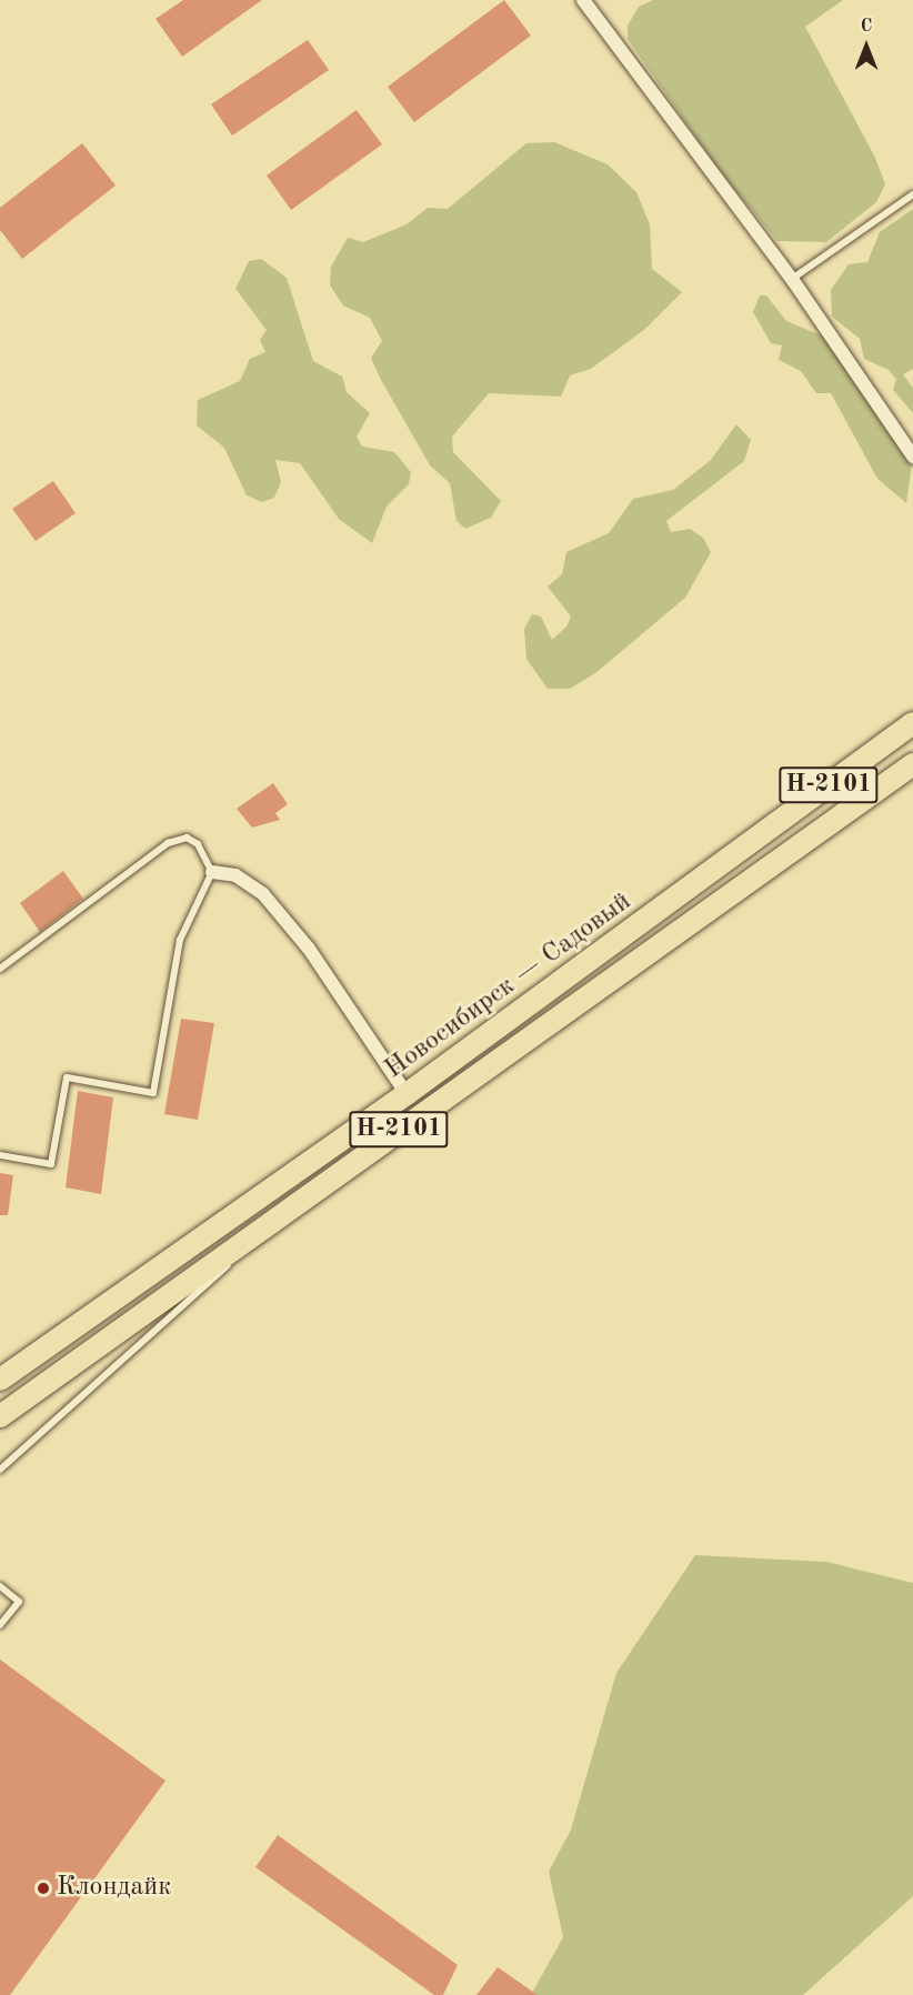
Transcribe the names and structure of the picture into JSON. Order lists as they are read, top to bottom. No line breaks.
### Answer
{"streets":{"main road":["Н-2101","Новосибирск — Садовый"]},"places":["Клондайк"],"north":"top"}
